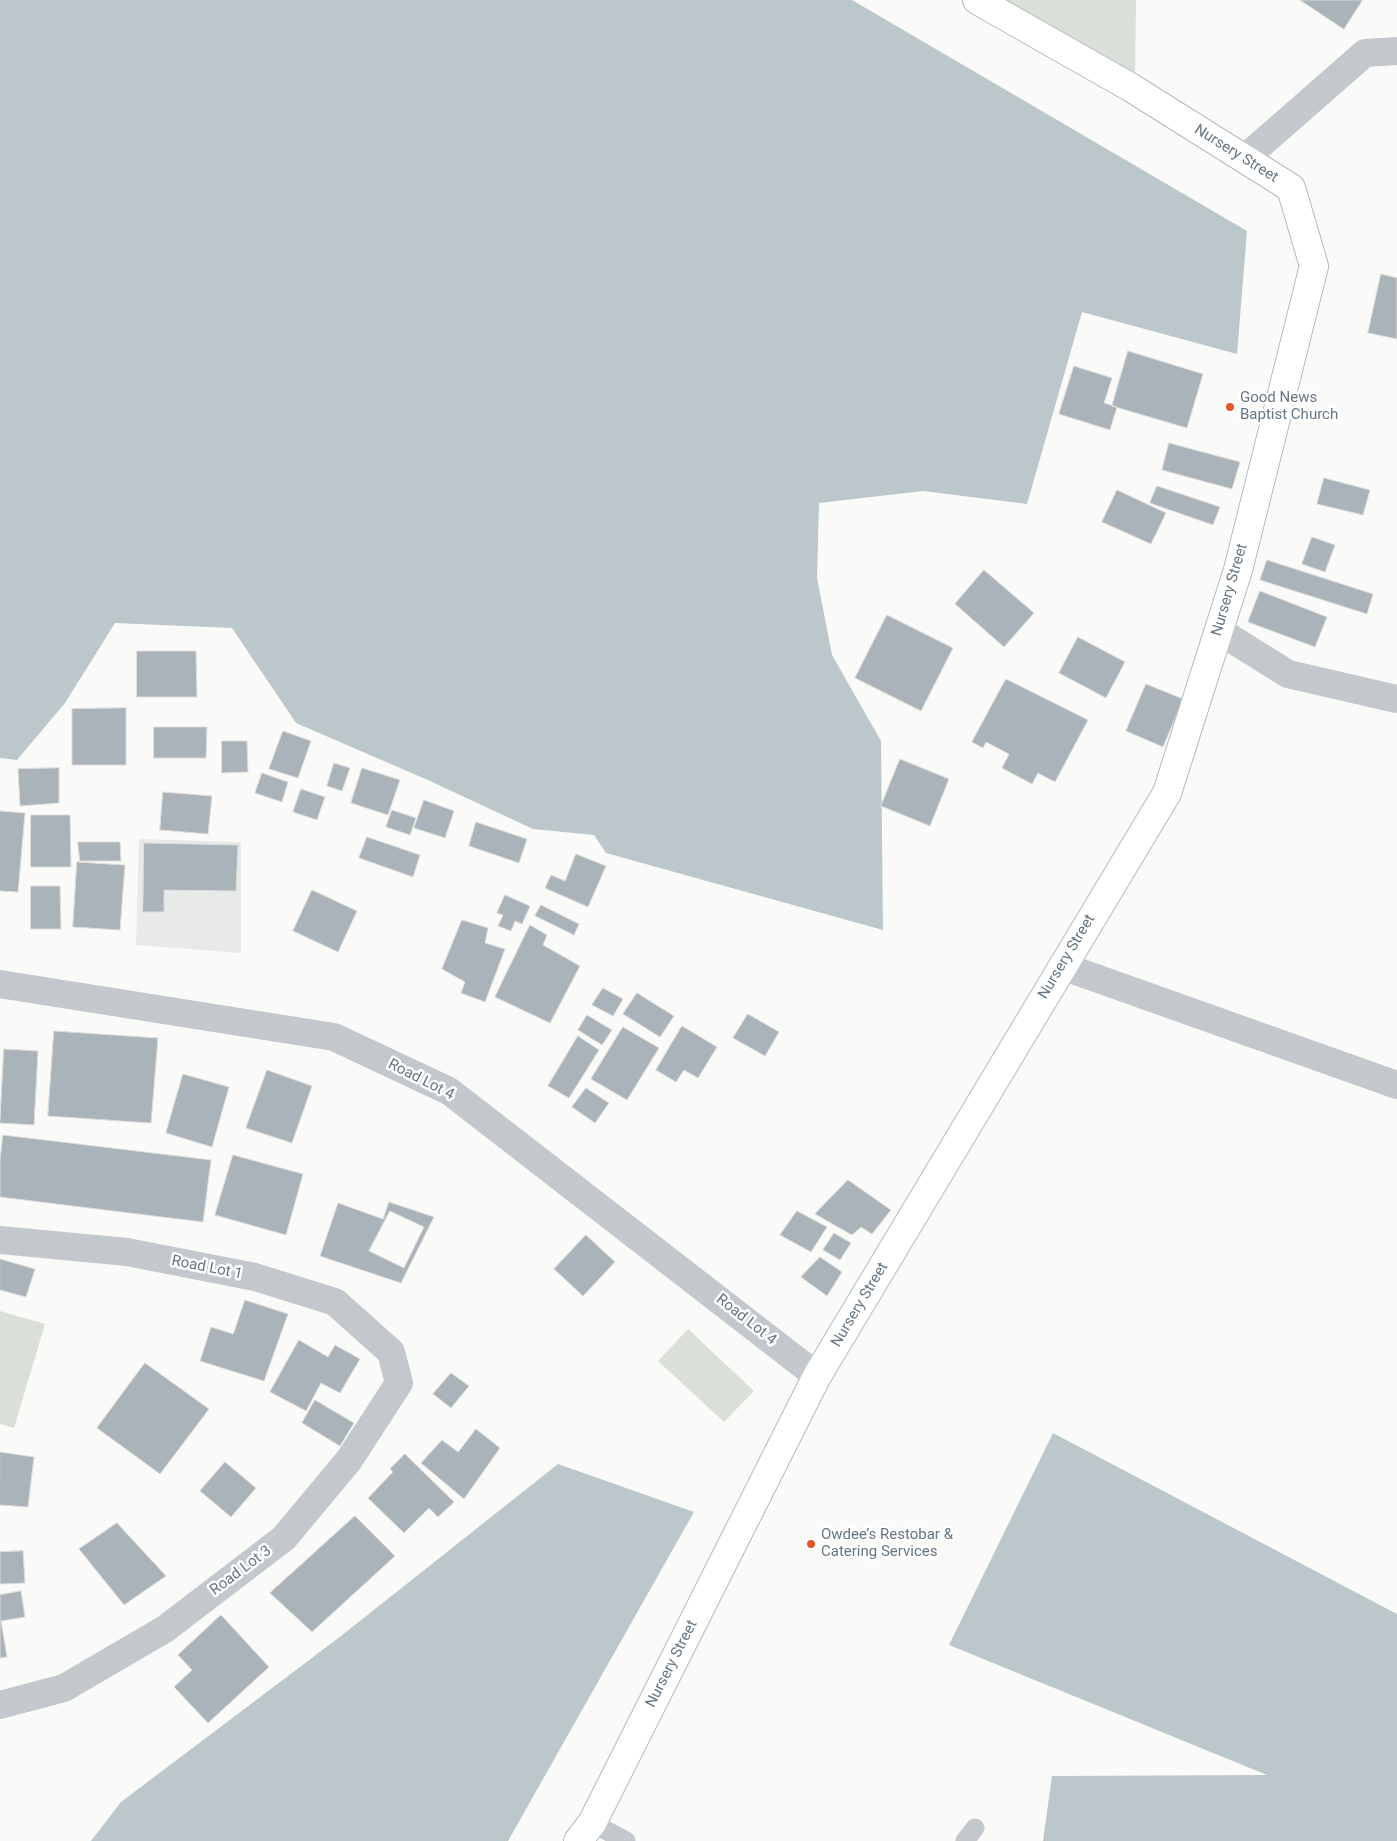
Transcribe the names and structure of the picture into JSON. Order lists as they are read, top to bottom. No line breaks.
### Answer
{"streets":{"main road":["Nursery Street"],"street":["Road Lot 4","Road Lot 1","Road Lot 3"]},"crossings":[["Nursery Street","Road Lot 4"],["Road Lot 1","Road Lot 3"]],"places":["Good News Baptist Church","Owdee’s Restobar & Catering Services"]}
